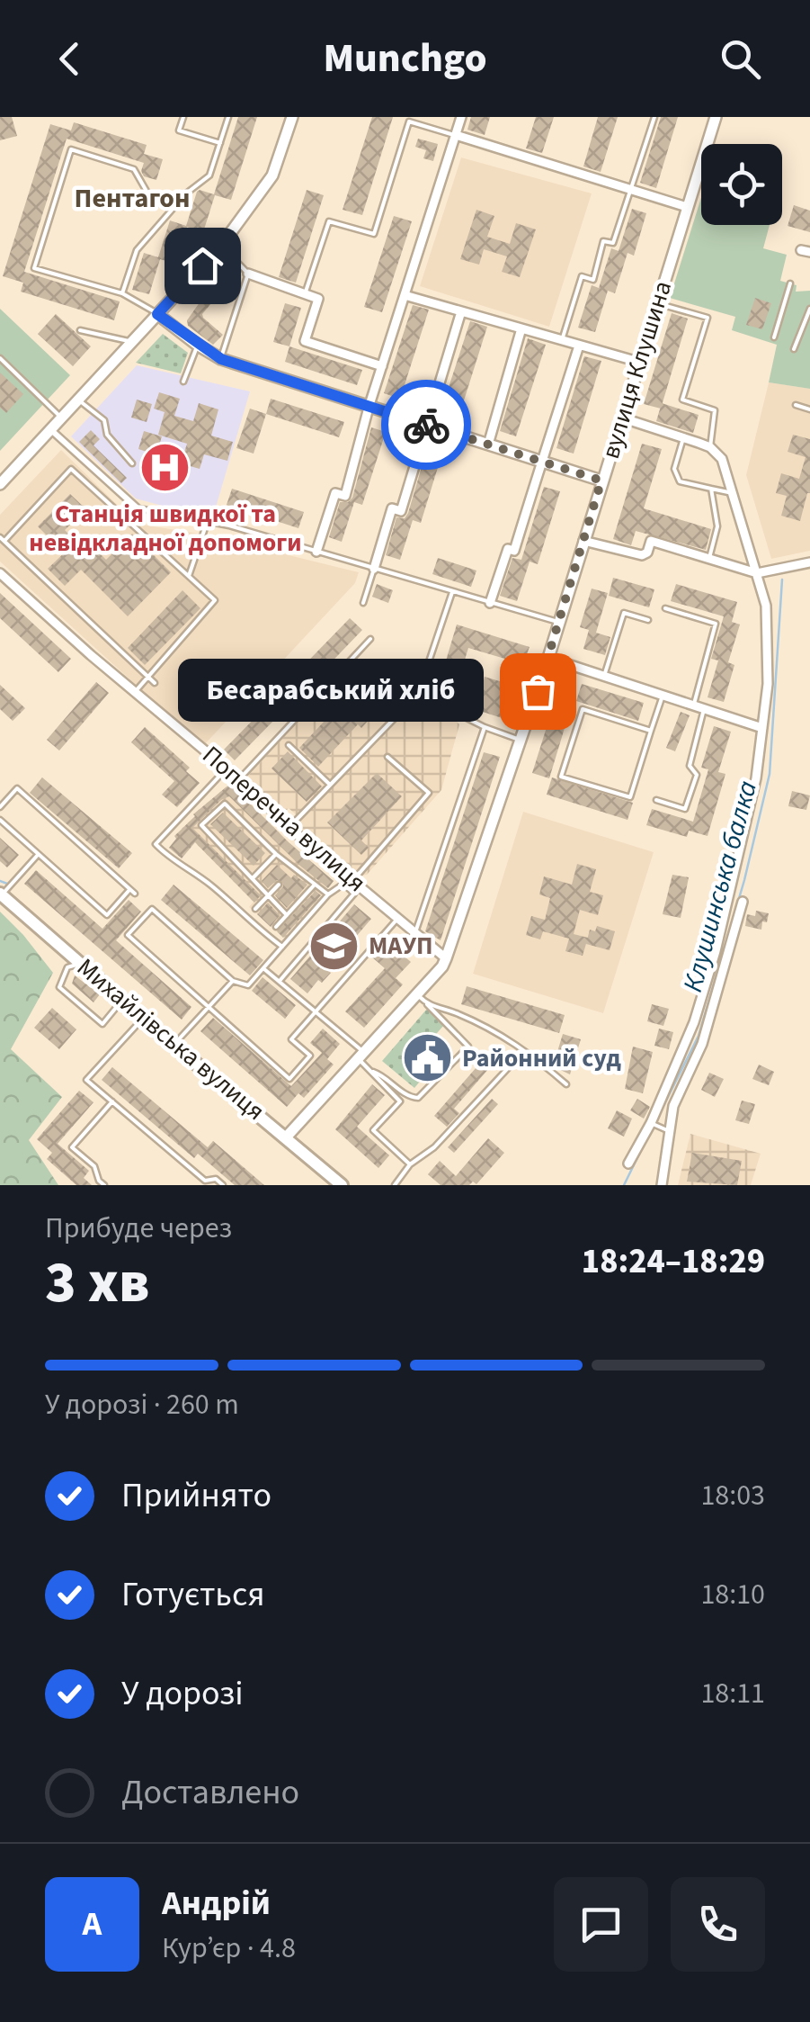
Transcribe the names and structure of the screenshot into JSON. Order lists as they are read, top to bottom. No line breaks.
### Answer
{"streets":{"main road":["Михайлівська вулиця"],"street":["вулиця Клушина","Поперечна вулиця"]},"crossings":[["вулиця Клушина","Поперечна вулиця"],["вулиця Клушина","Михайлівська вулиця"]],"districts":["Пентагон"],"water":["Клушинська балка"],"places":{"hospital":["Станція швидкої та невідкладної допомоги"],"other":["Бесарабський хліб"],"school or university":["МАУП"],"public building":["Районний суд"]},"page":{"header":"Munchgo","bubble":"Бесарабський хліб","heading":["3 хв","Прибуде через","18:24–18:29"],"panel":["Андрій","Кур’єр · 4.8"],"bar":"У дорозі · 260 m","list":[["Прийнято","18:03"],["Готується","18:10"],["У дорозі","18:11"],"Доставлено"],"round":"А"}}
